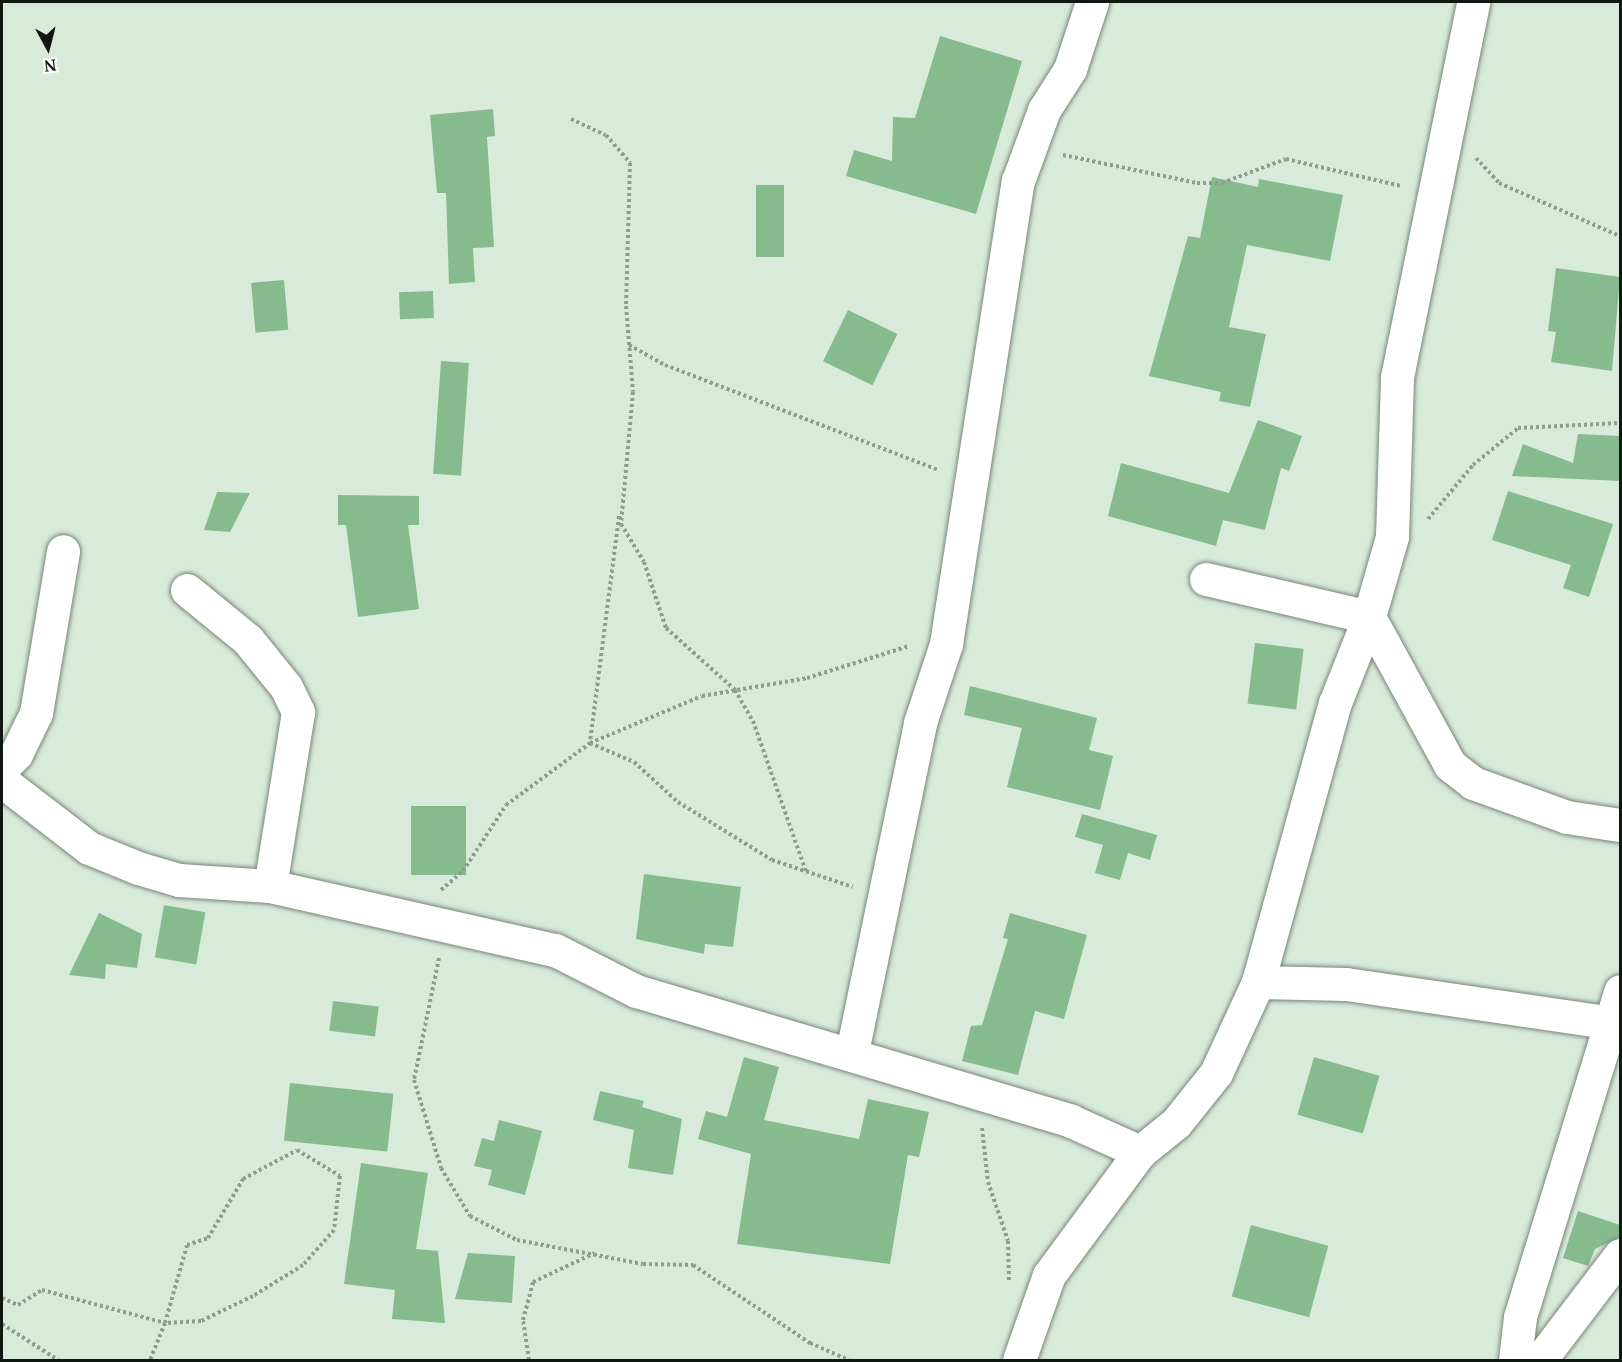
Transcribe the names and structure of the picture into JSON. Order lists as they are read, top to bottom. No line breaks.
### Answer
{"north":"bottom"}
